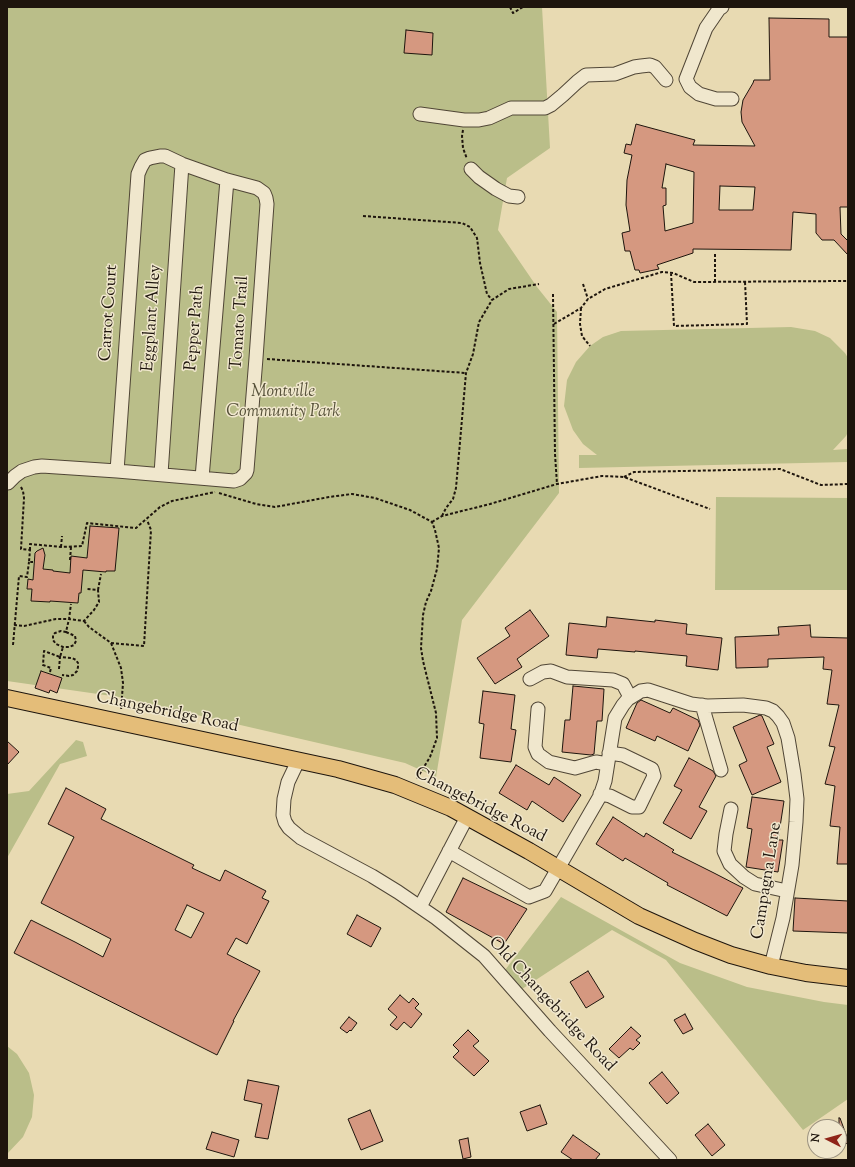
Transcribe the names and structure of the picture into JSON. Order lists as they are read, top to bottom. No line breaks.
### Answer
{"streets":{"main road":["Changebridge Road"],"street":["Carrot Court","Eggplant Alley","Tomato Trail","Pepper Path","Campagna Lane","Old Changebridge Road"]},"crossings":[["Carrot Court","Eggplant Alley"],["Tomato Trail","Pepper Path"],["Changebridge Road","Campagna Lane"],["Changebridge Road","Old Changebridge Road"]],"parks":["Montville Community Park"],"north":"left"}
